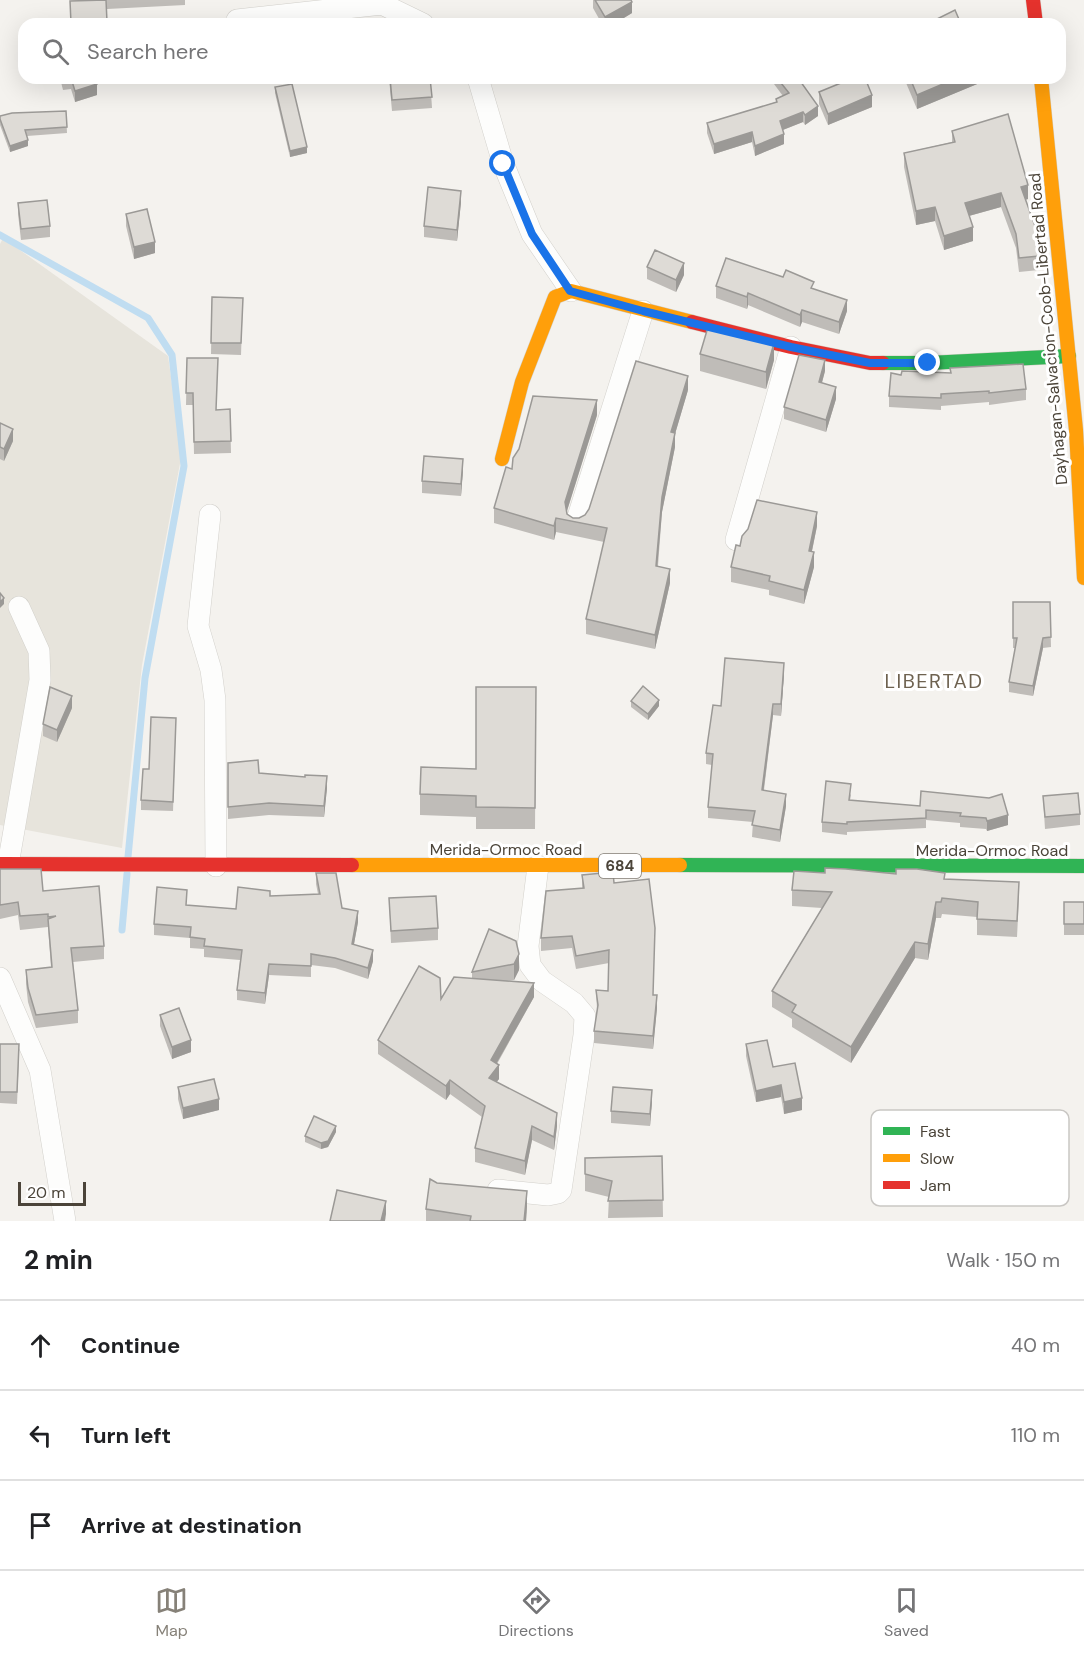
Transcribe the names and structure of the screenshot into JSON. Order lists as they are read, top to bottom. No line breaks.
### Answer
{"streets":{"main road":["Dayhagan-Salvacion-Coob-Libertad Road","Merida-Ormoc Road","684"]},"districts":["LIBERTAD"],"legend":["Fast","Slow","Jam"],"scale_bar":"20 m","page":{"search":"Search here","scale":"20 m","heading":["2 min","Walk · 150 m"],"list":[["Continue","40 m"],["Turn left","110 m"],"Arrive at destination"],"nav":["Map","Directions","Saved"]}}
